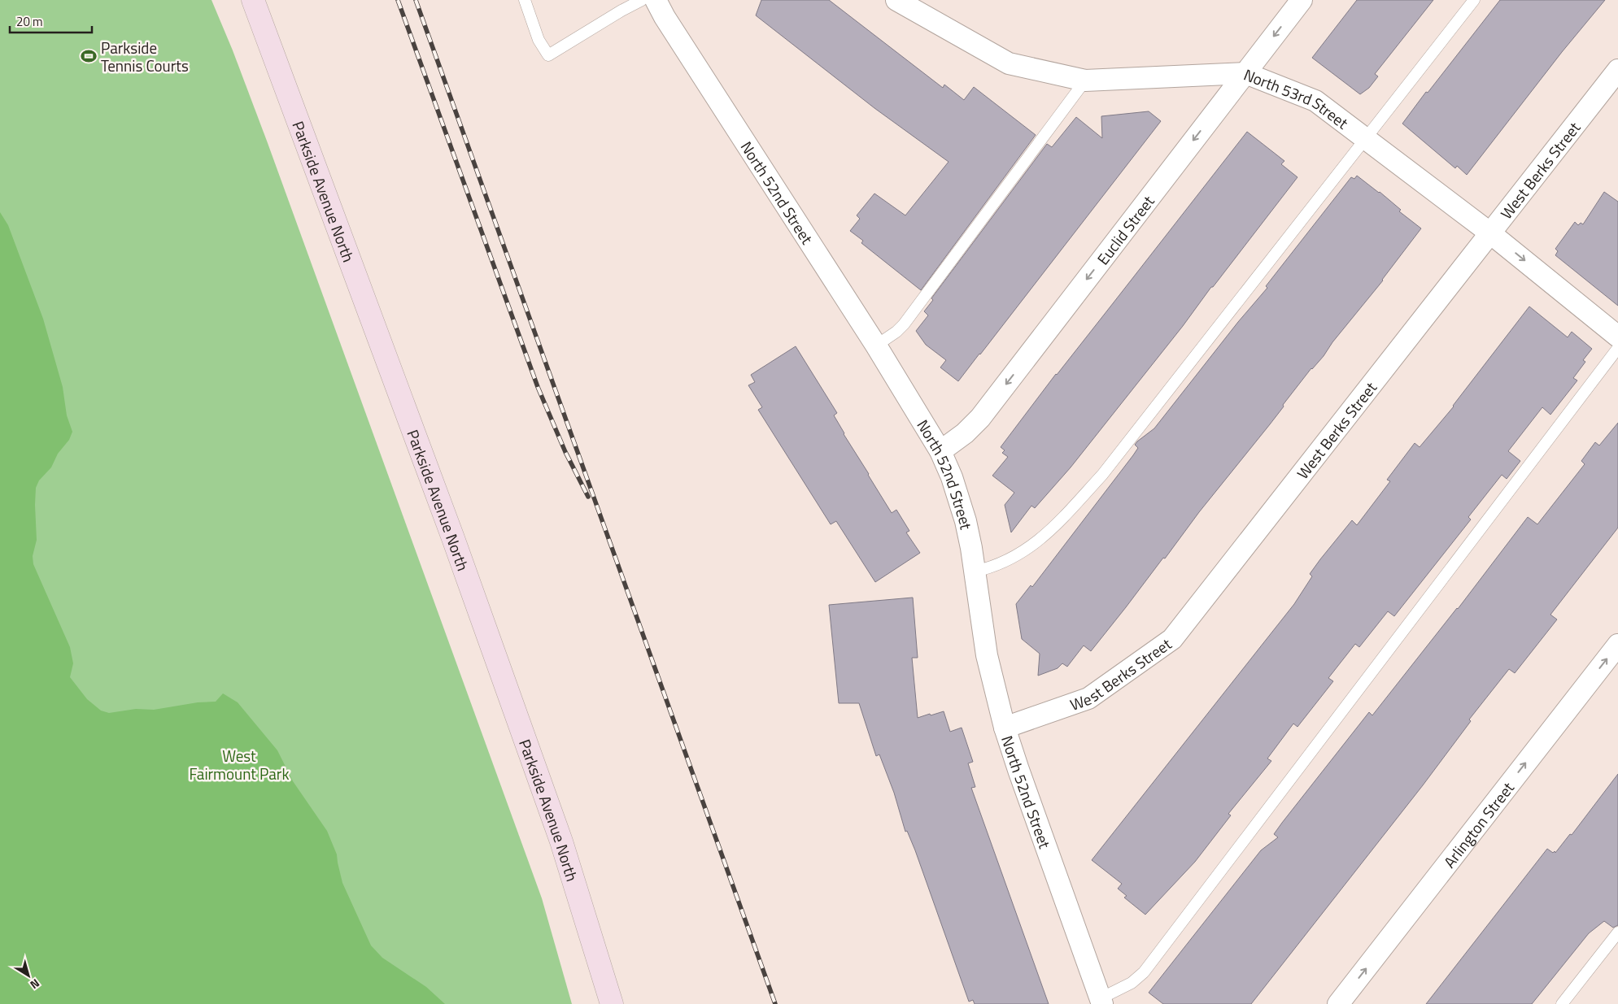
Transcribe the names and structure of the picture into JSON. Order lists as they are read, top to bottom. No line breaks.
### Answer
{"streets":{"main road":["Parkside Avenue North"],"street":["North 53rd Street","West Berks Street","North 52nd Street","Euclid Street","Arlington Street"]},"crossings":[["North 53rd Street","West Berks Street"],["North 53rd Street","Euclid Street"],["West Berks Street","North 52nd Street"],["North 52nd Street","Euclid Street"]],"one_way":["Euclid Street","Arlington Street"],"parks":["West Fairmount Park"],"places":{"sports":["Parkside Tennis Courts"]},"scale_bar":"20 m","north":"bottom right"}
